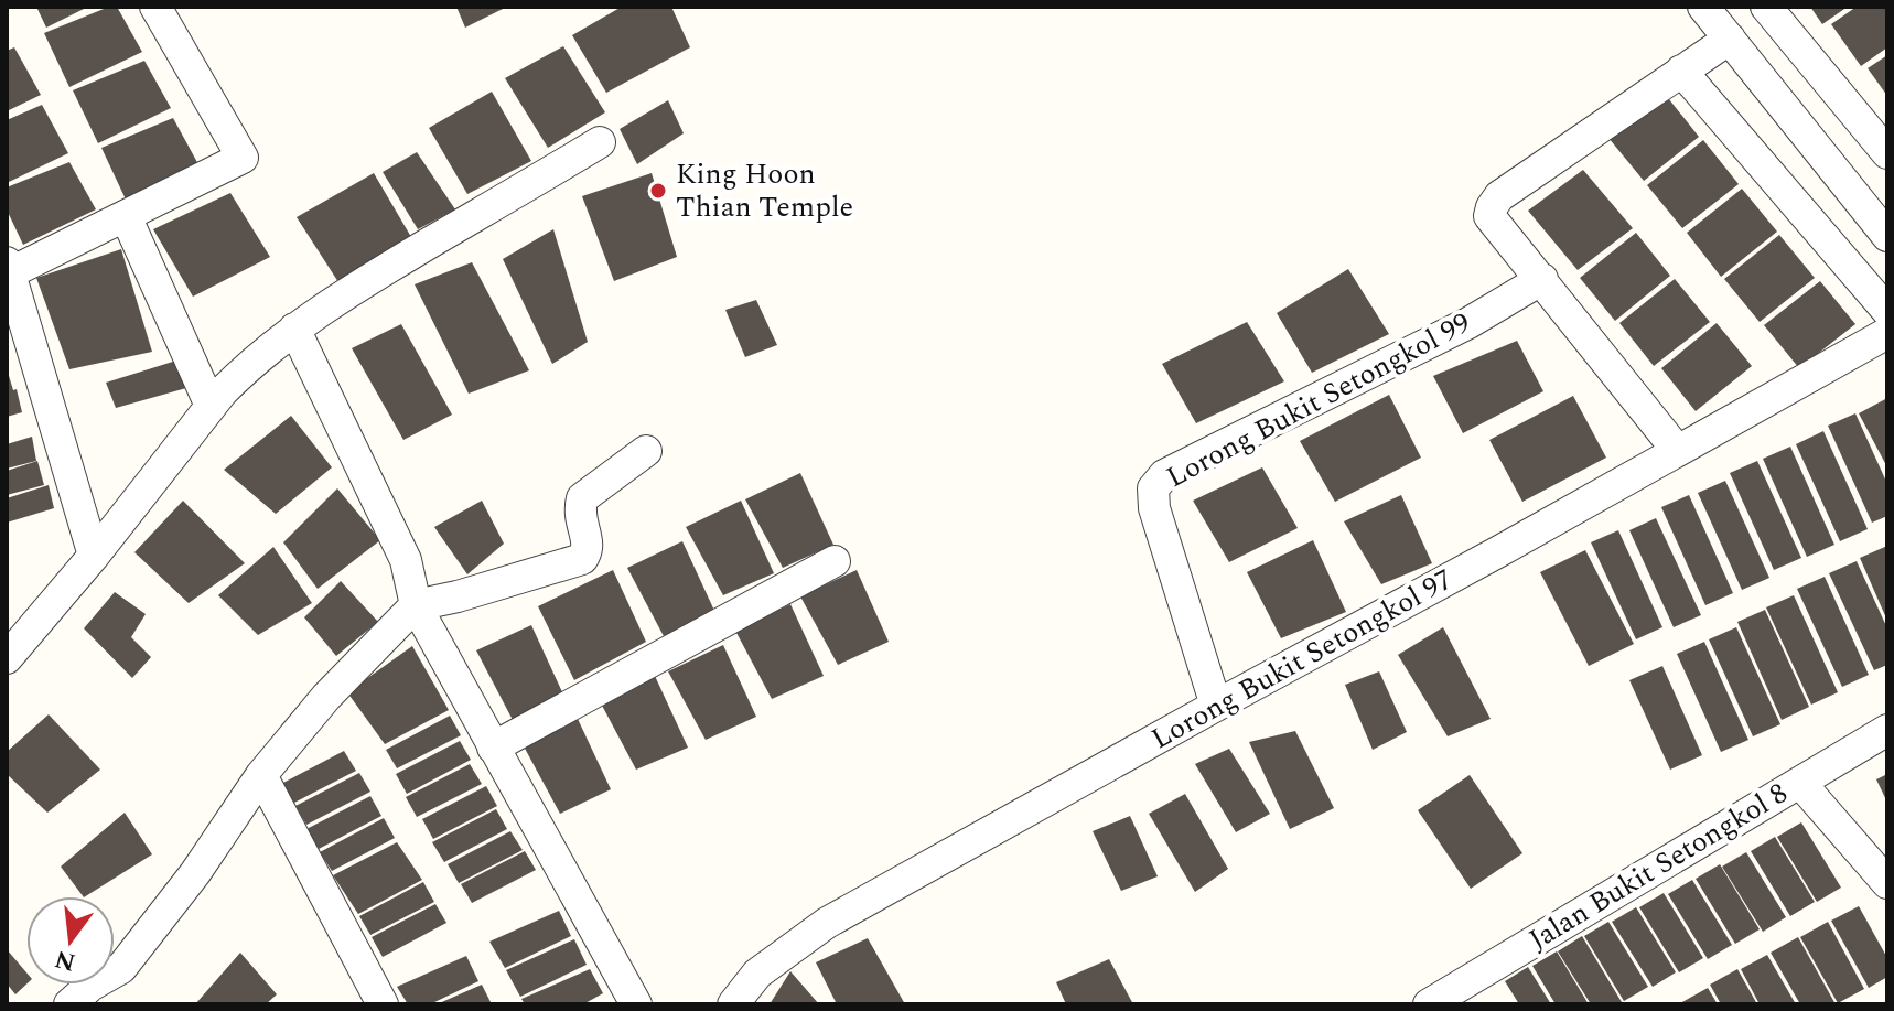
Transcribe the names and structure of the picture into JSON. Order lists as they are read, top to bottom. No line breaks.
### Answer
{"streets":{"street":["Lorong Bukit Setongkol 99","Lorong Bukit Setongkol 97","Jalan Bukit Setongkol 8"]},"crossings":[["Lorong Bukit Setongkol 99","Lorong Bukit Setongkol 97"]],"places":["King Hoon Thian Temple"],"north":"bottom"}
